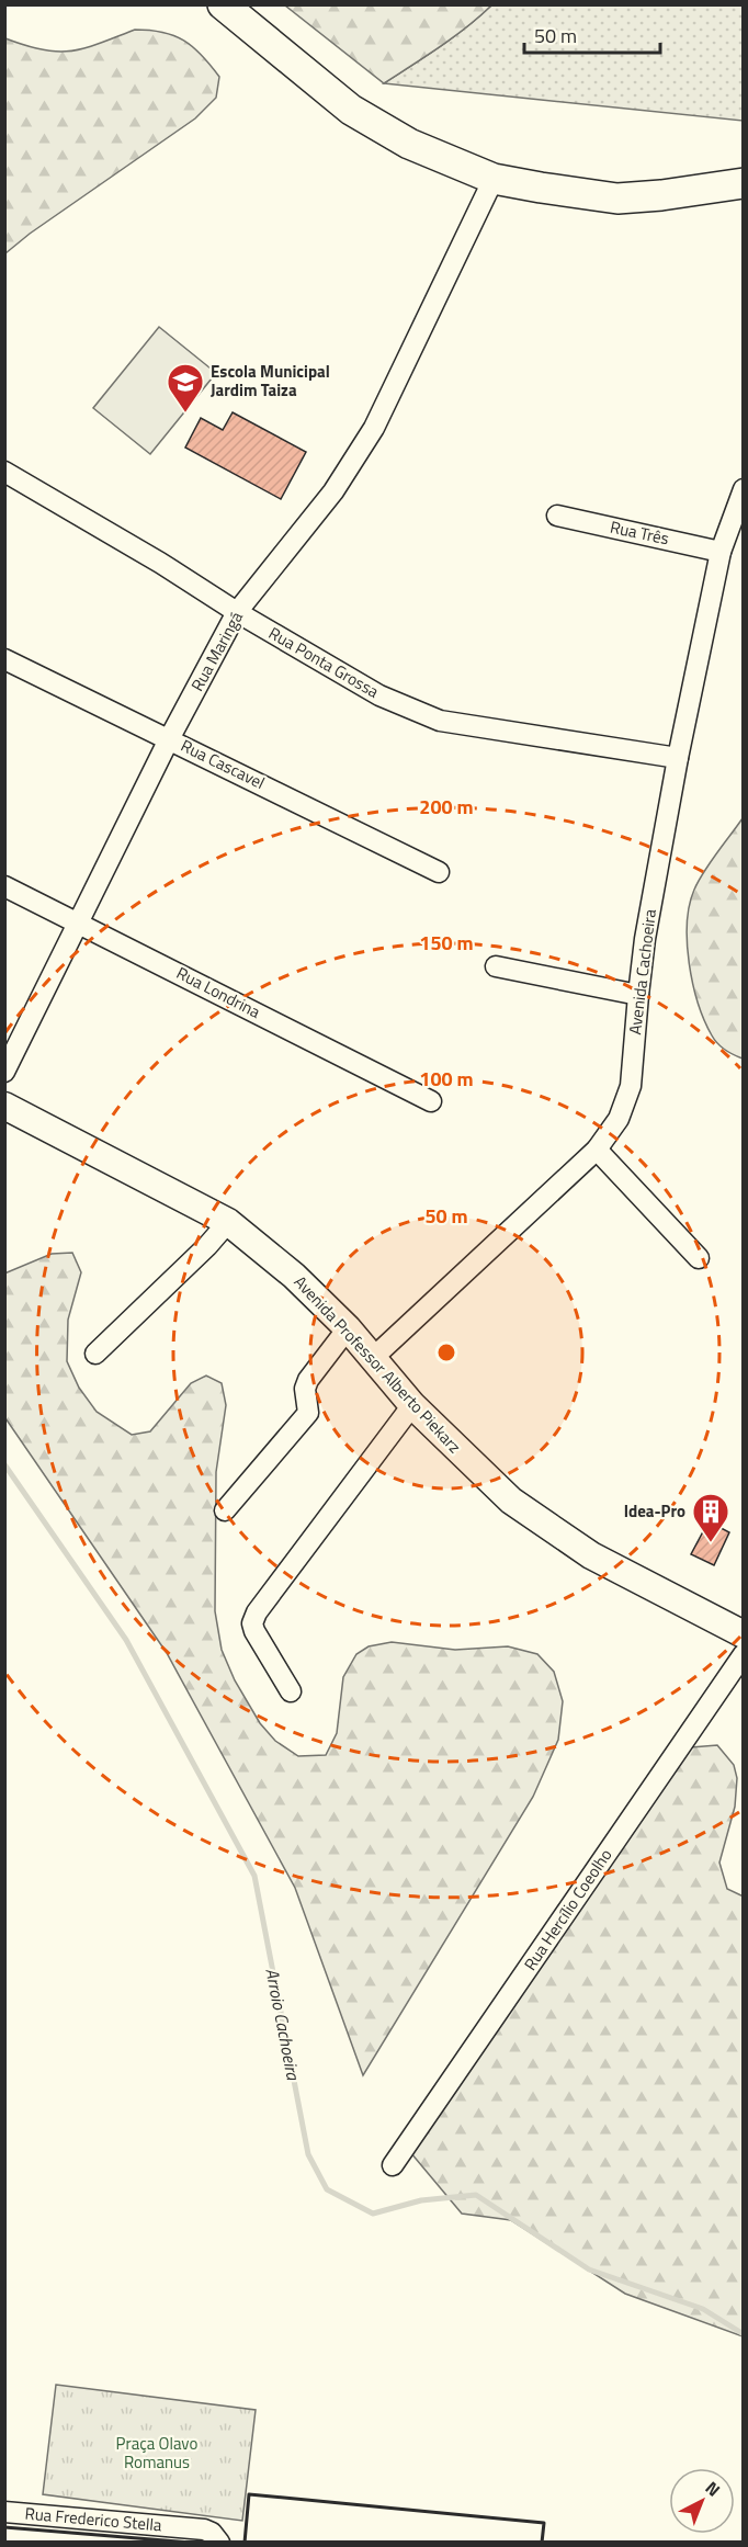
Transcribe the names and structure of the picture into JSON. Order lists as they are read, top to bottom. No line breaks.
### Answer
{"streets":{"main road":["Avenida Professor Alberto Piekarz"],"street":["Rua Três","Rua Maringá","Rua Ponta Grossa","Rua Cascavel","Avenida Cachoeira","Rua Londrina","Rua Hercílio Coeolho","Rua Frederico Stella"]},"crossings":[["Rua Três","Avenida Cachoeira"],["Rua Maringá","Rua Ponta Grossa"],["Rua Maringá","Rua Cascavel"],["Rua Maringá","Rua Londrina"],["Rua Ponta Grossa","Avenida Cachoeira"],["Avenida Cachoeira","Avenida Professor Alberto Piekarz"]],"water":["Arroio Cachoeira"],"parks":["Praça Olavo Romanus"],"places":{"school or university":["Escola Municipal Jardim Taiza"],"building":["Idea-Pro"]},"scale_bar":"50 m","north":"top right","rings":["200 m","150 m","100 m","50 m"]}
